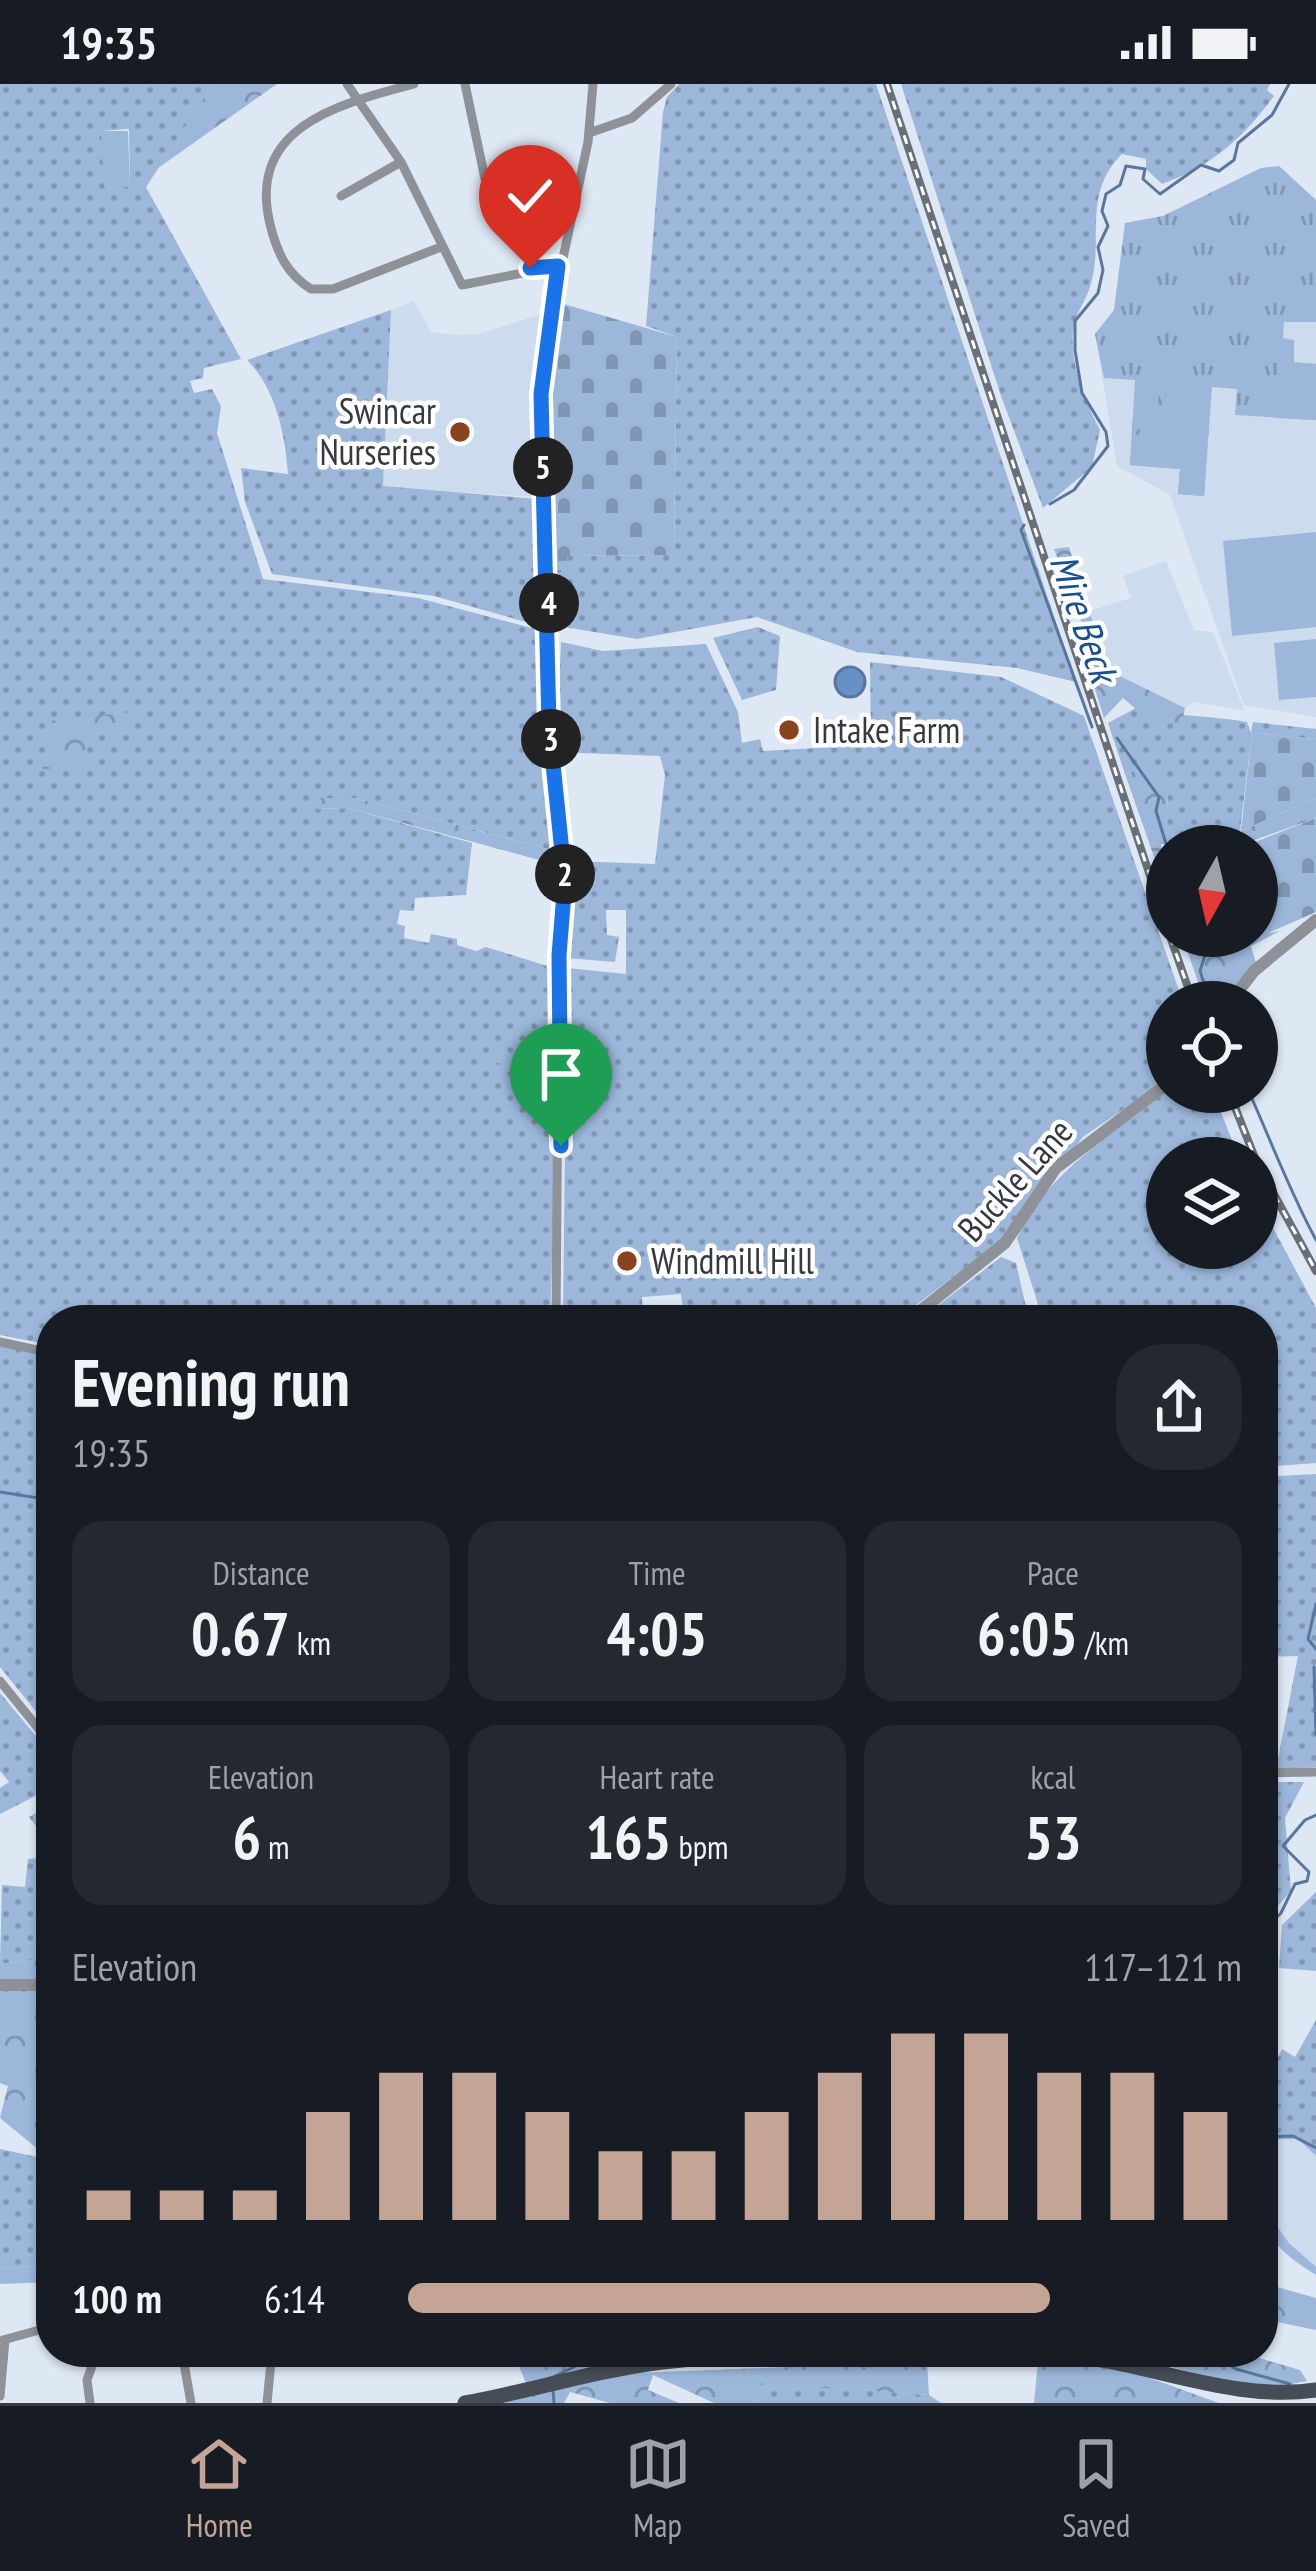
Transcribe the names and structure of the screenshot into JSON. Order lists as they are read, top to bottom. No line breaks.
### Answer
{"streets":{"street":["Buckle Lane"]},"water":["Mire Beck"],"places":["Swincar Nurseries","Intake Farm","Windmill Hill"],"north":"bottom","page":{"status":"19:35","pins":["5","4","3","2"],"heading":["Evening run","19:35"],"stats":[["Distance","0.67 km"],["Time","4:05"],["Pace","6:05 /km"],["Elevation","6 m"],["Heart rate","165 bpm"],["kcal","53"]],"chart":["Elevation","117–121 m"],"list":[{"name":"100 m","note":"6:14"}],"tabs":["Home","Map","Saved"]}}
